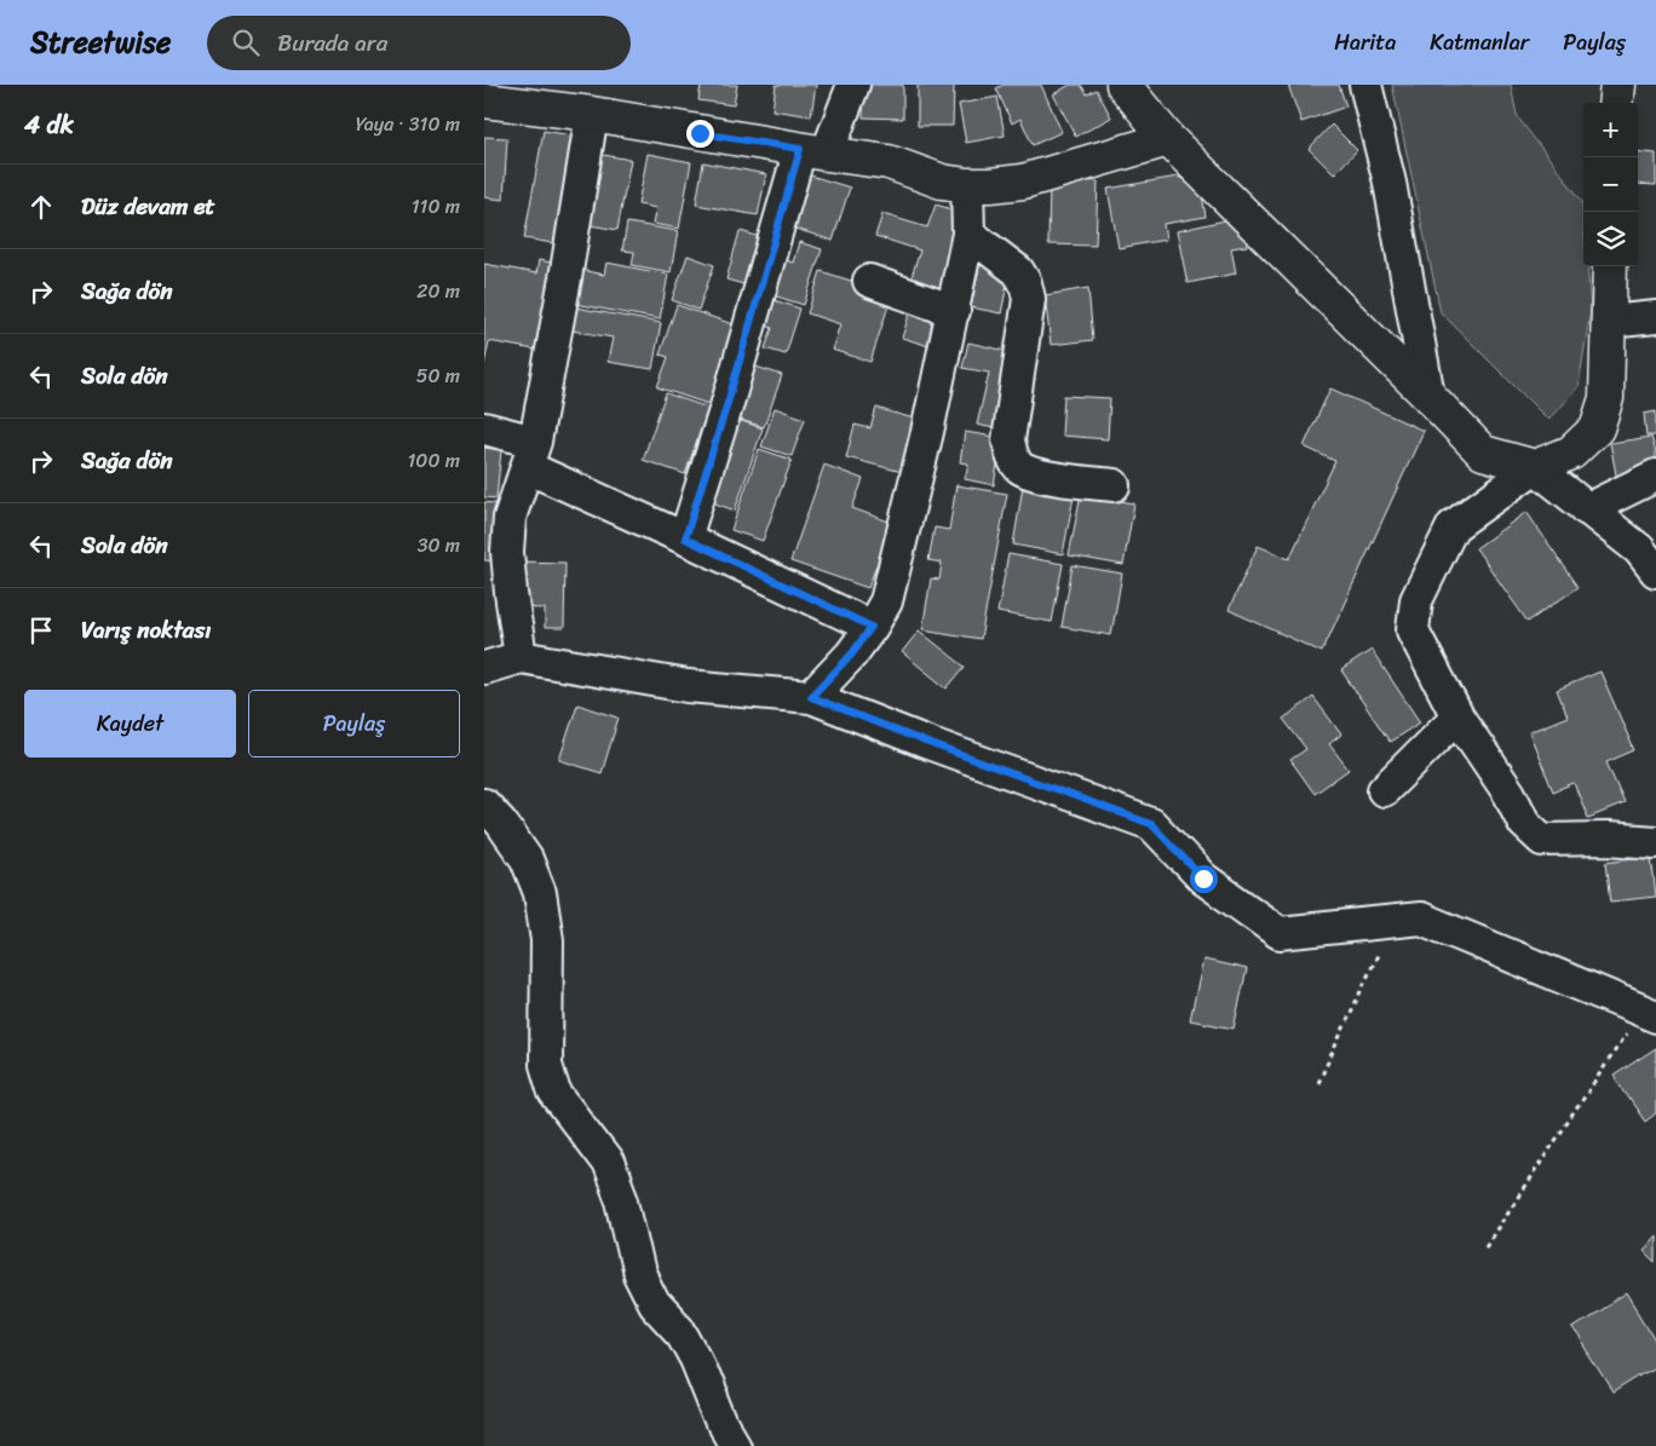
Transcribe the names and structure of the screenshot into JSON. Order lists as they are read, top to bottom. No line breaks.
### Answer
{"page":{"header":"Streetwise","search":"Burada ara","nav":["Harita","Katmanlar","Paylaş"],"heading":["4 dk","Yaya · 310 m"],"map_buttons":["+","−"],"list":[["Düz devam et","110 m"],["Sağa dön","20 m"],["Sola dön","50 m"],["Sağa dön","100 m"],["Sola dön","30 m"],"Varış noktası"],"buttons":["Kaydet","Paylaş"]}}
